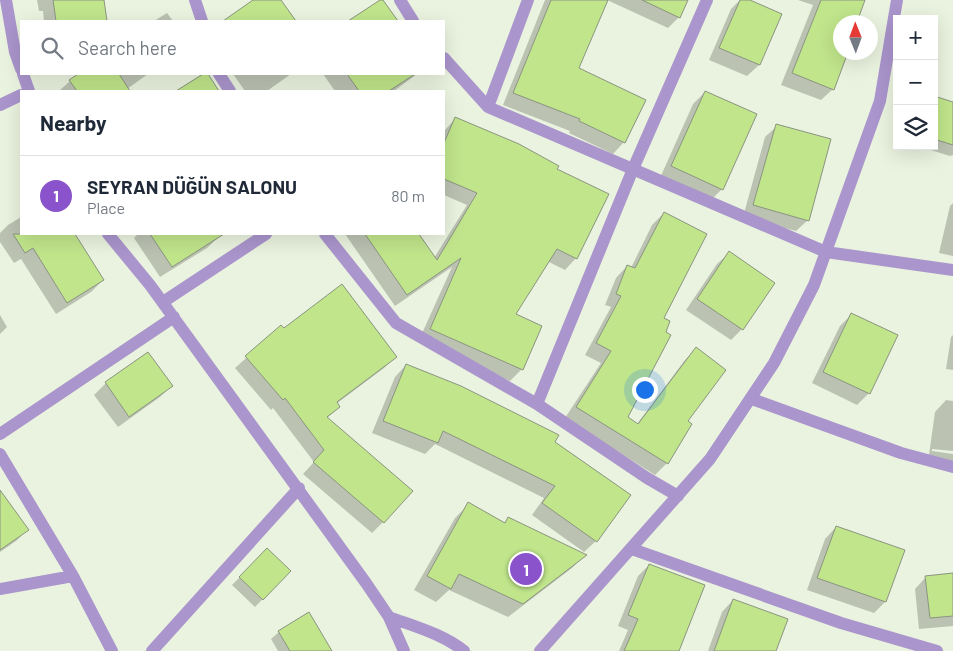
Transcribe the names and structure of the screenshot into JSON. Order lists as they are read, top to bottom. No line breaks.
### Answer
{"north":"top","page":{"map_buttons":["+","−"],"search":"Search here","heading":"Nearby","list":[{"mark":"1","name":"SEYRAN DÜĞÜN SALONU","note":"Place","value":"80 m"}],"pins":"1"}}
